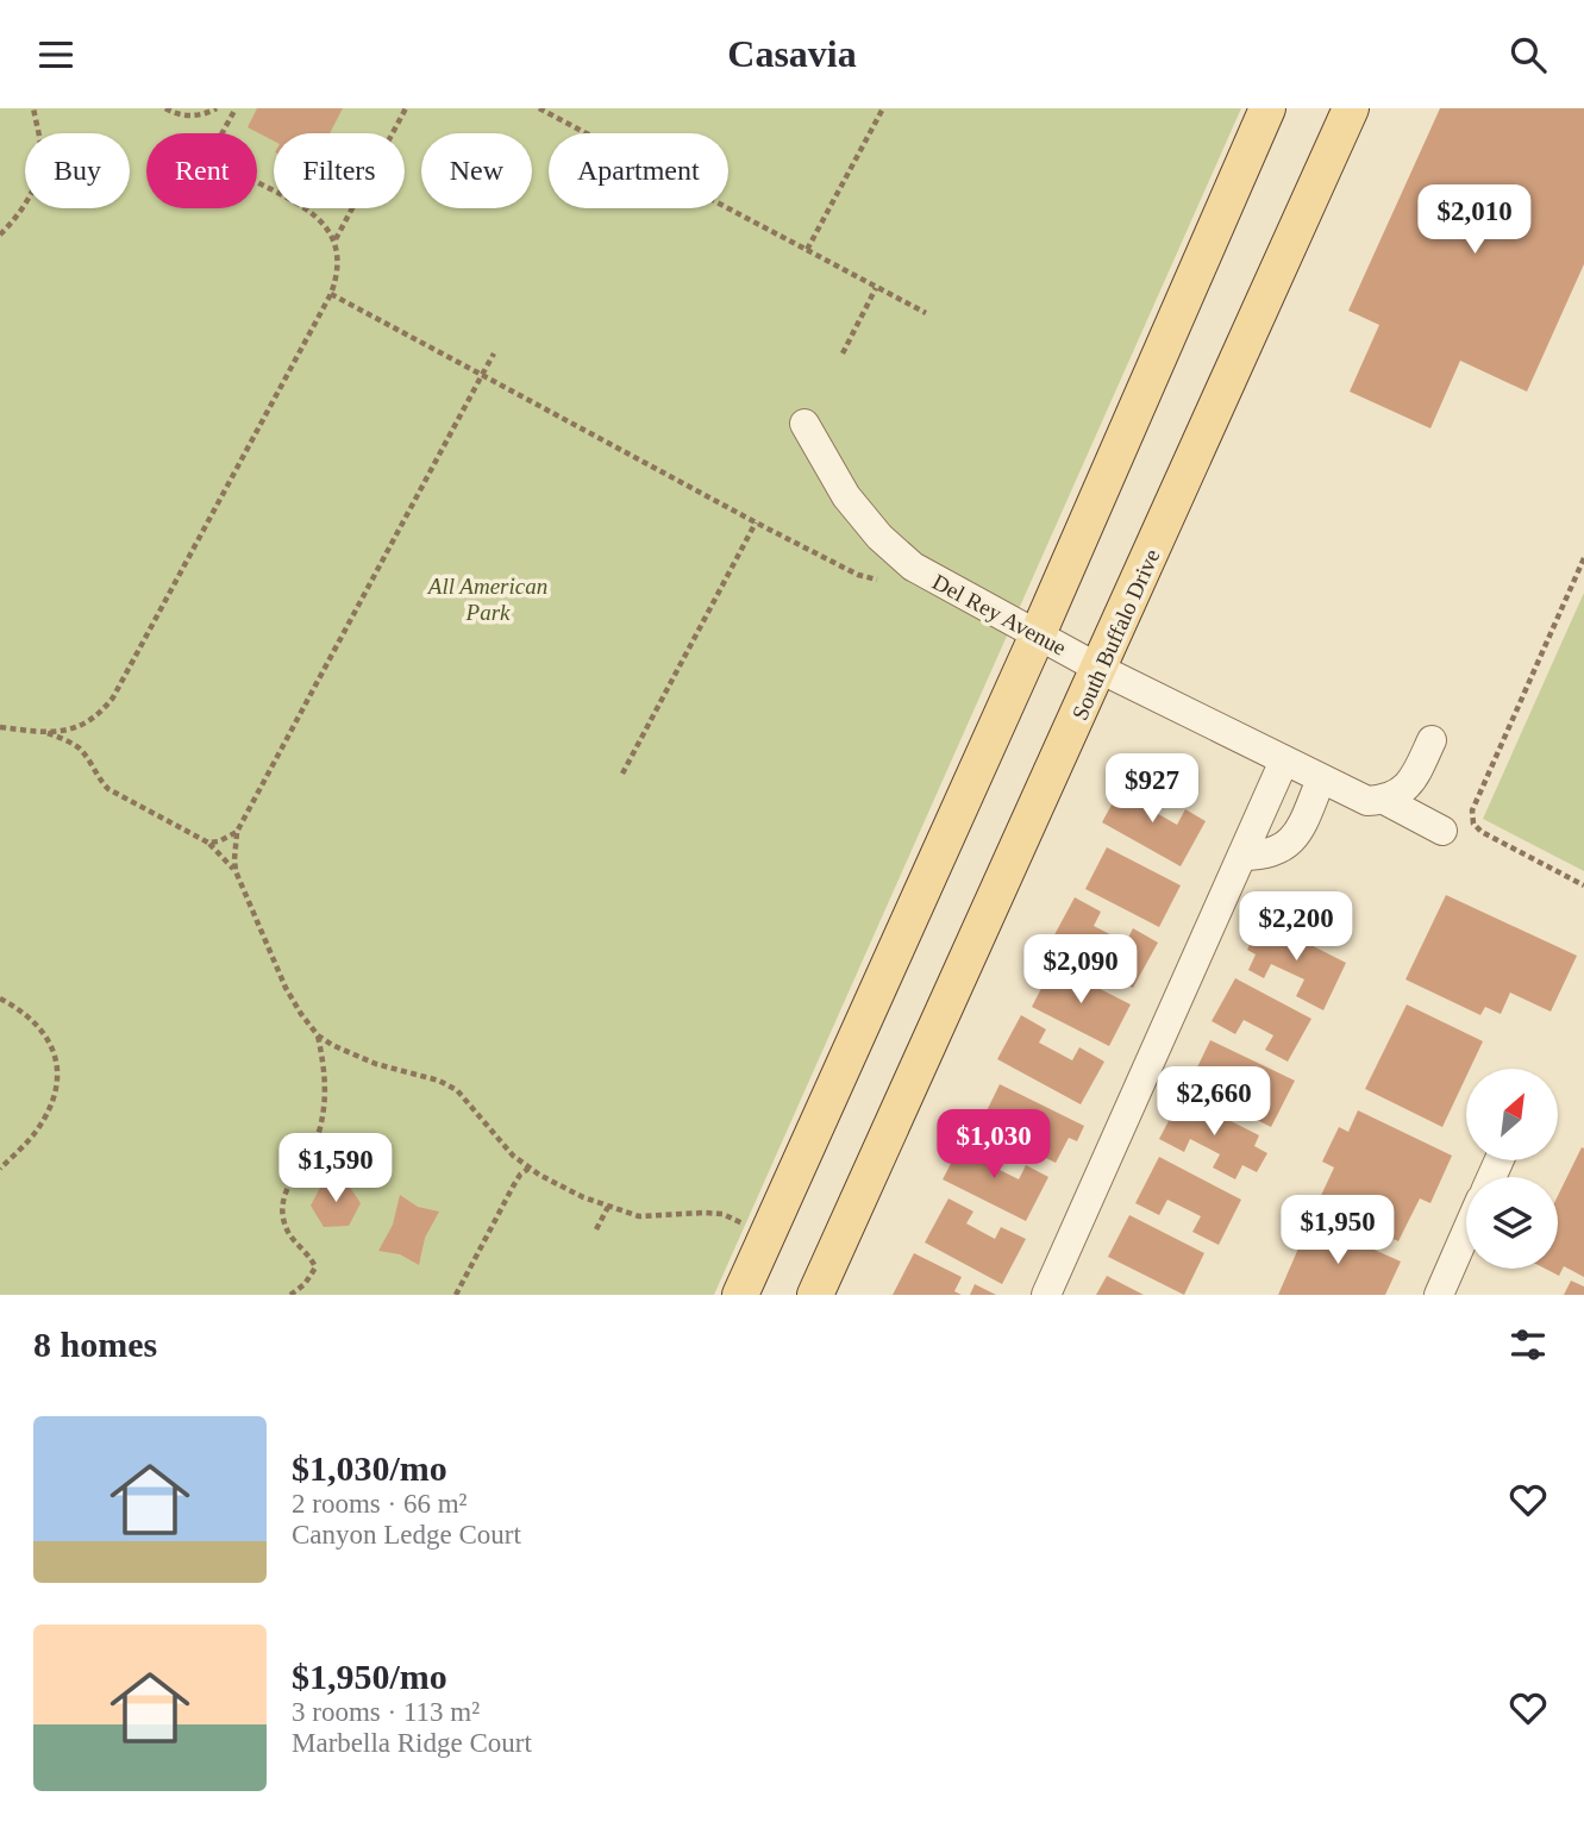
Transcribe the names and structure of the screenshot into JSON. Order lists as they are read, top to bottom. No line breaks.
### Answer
{"streets":{"main road":["South Buffalo Drive"],"street":["Del Rey Avenue"]},"crossings":[["Del Rey Avenue","South Buffalo Drive"]],"parks":["All American Park"],"north":"top right","page":{"header":"Casavia","chip":["Buy","Rent","Filters","New","Apartment"],"price":["$2,010","$927","$2,200","$2,090","$2,660","$1,030","$1,590","$1,950"],"heading":"8 homes","list":[{"name":"$1,030/mo","note":"2 rooms · 66 m² · Canyon Ledge Court"},{"name":"$1,950/mo","note":"3 rooms · 113 m² · Marbella Ridge Court"}]}}
